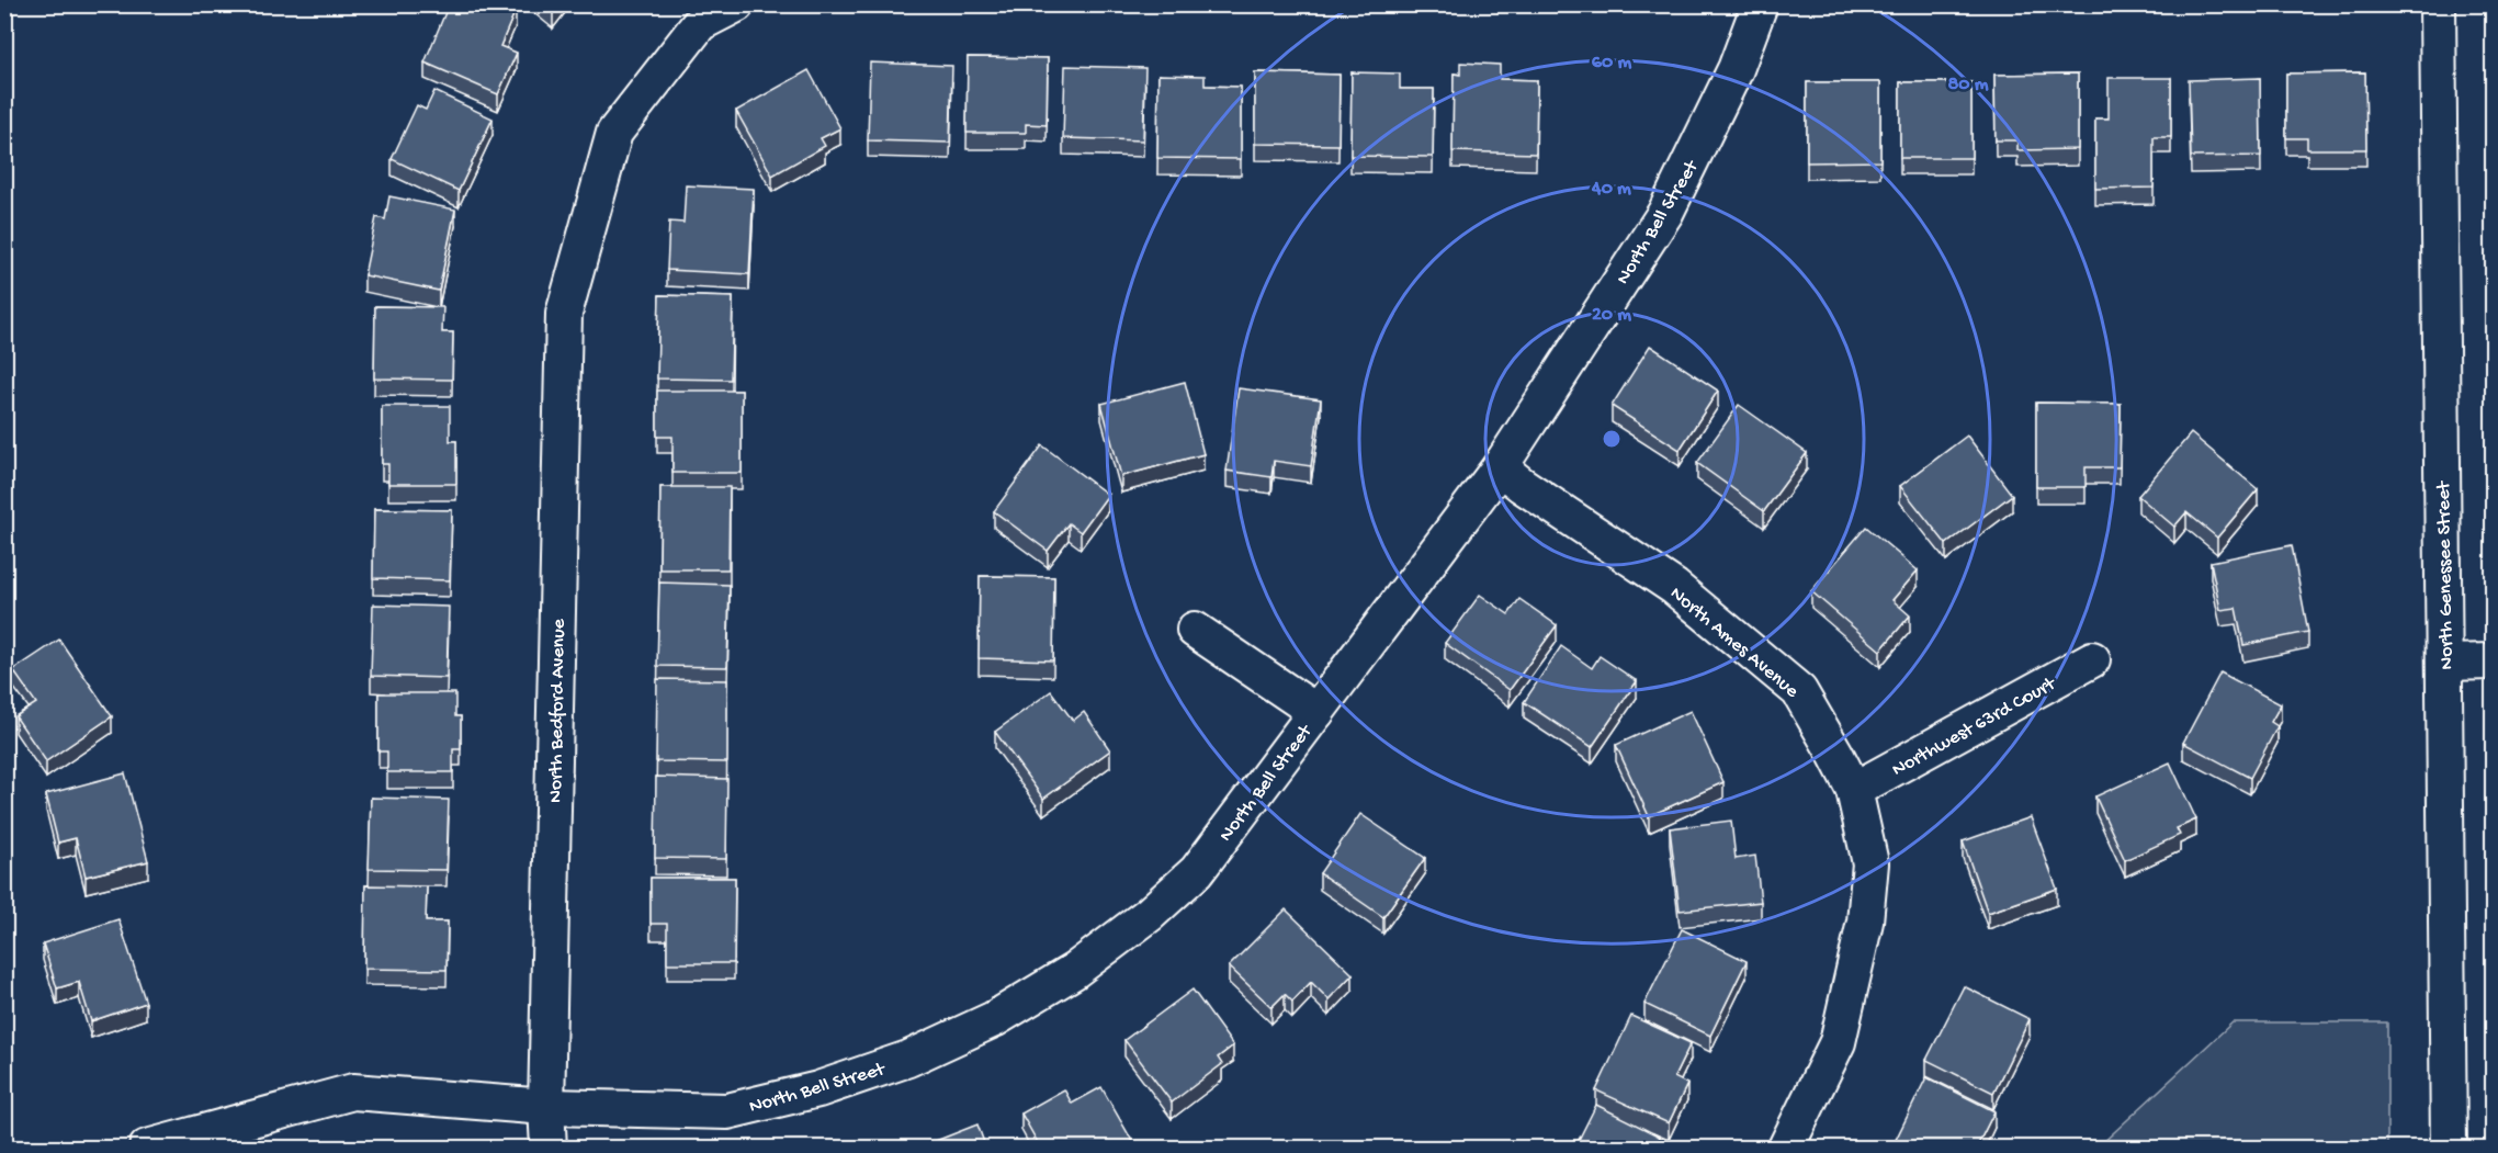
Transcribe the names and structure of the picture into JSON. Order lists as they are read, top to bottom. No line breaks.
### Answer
{"streets":{"street":["North Bell Street","North Genessee Street","North Ames Avenue","North Bedford Avenue","Northwest 63rd Court"]},"crossings":[["North Bell Street","North Ames Avenue"],["North Bell Street","North Bedford Avenue"],["North Ames Avenue","Northwest 63rd Court"]],"rings":["60 m","80 m","40 m","20 m"]}
